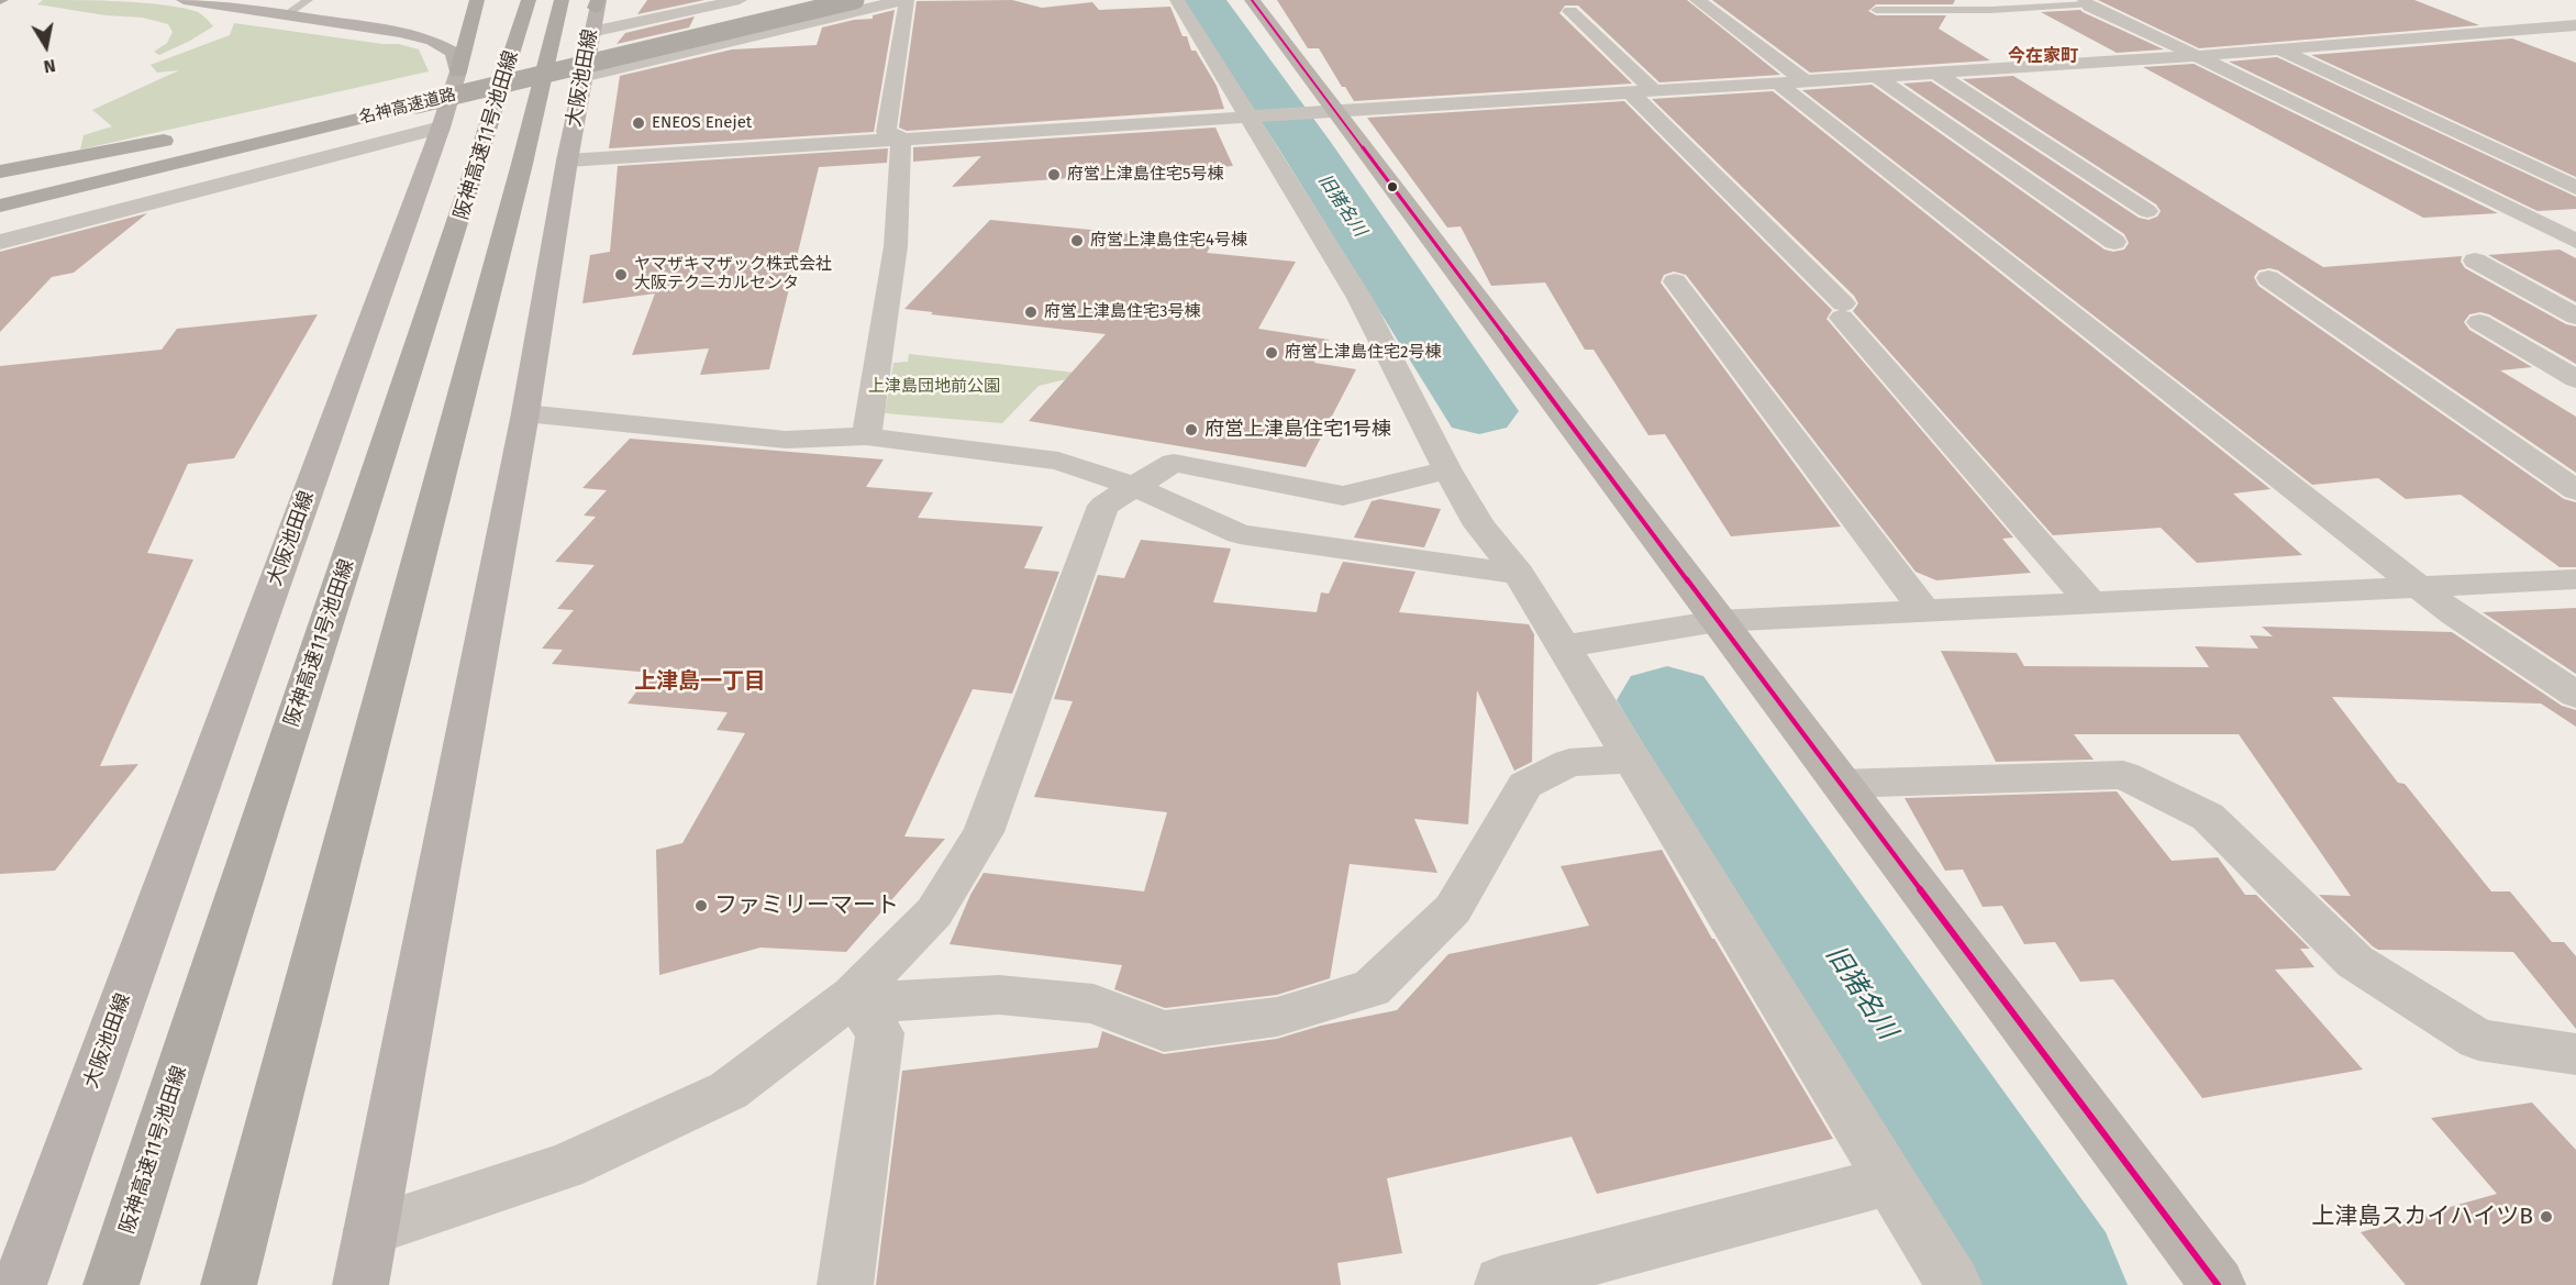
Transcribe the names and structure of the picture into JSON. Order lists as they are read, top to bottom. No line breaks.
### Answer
{"streets":{"highway":["名神高速道路","阪神高速11号池田線"],"main road":["大阪池田線"]},"crossings":[["大阪池田線","阪神高速11号池田線"]],"districts":["今在家町","上津島一丁目"],"water":["旧猪名川"],"parks":["上津島団地前公園"],"places":["ENEOS Enejet","府営上津島住宅5号棟","府営上津島住宅4号棟","ヤマザキマザック株式会社 大阪テクニカルセンタ","府営上津島住宅3号棟","府営上津島住宅2号棟","府営上津島住宅1号棟","ファミリーマート","上津島スカイハイツB"],"north":"bottom"}
